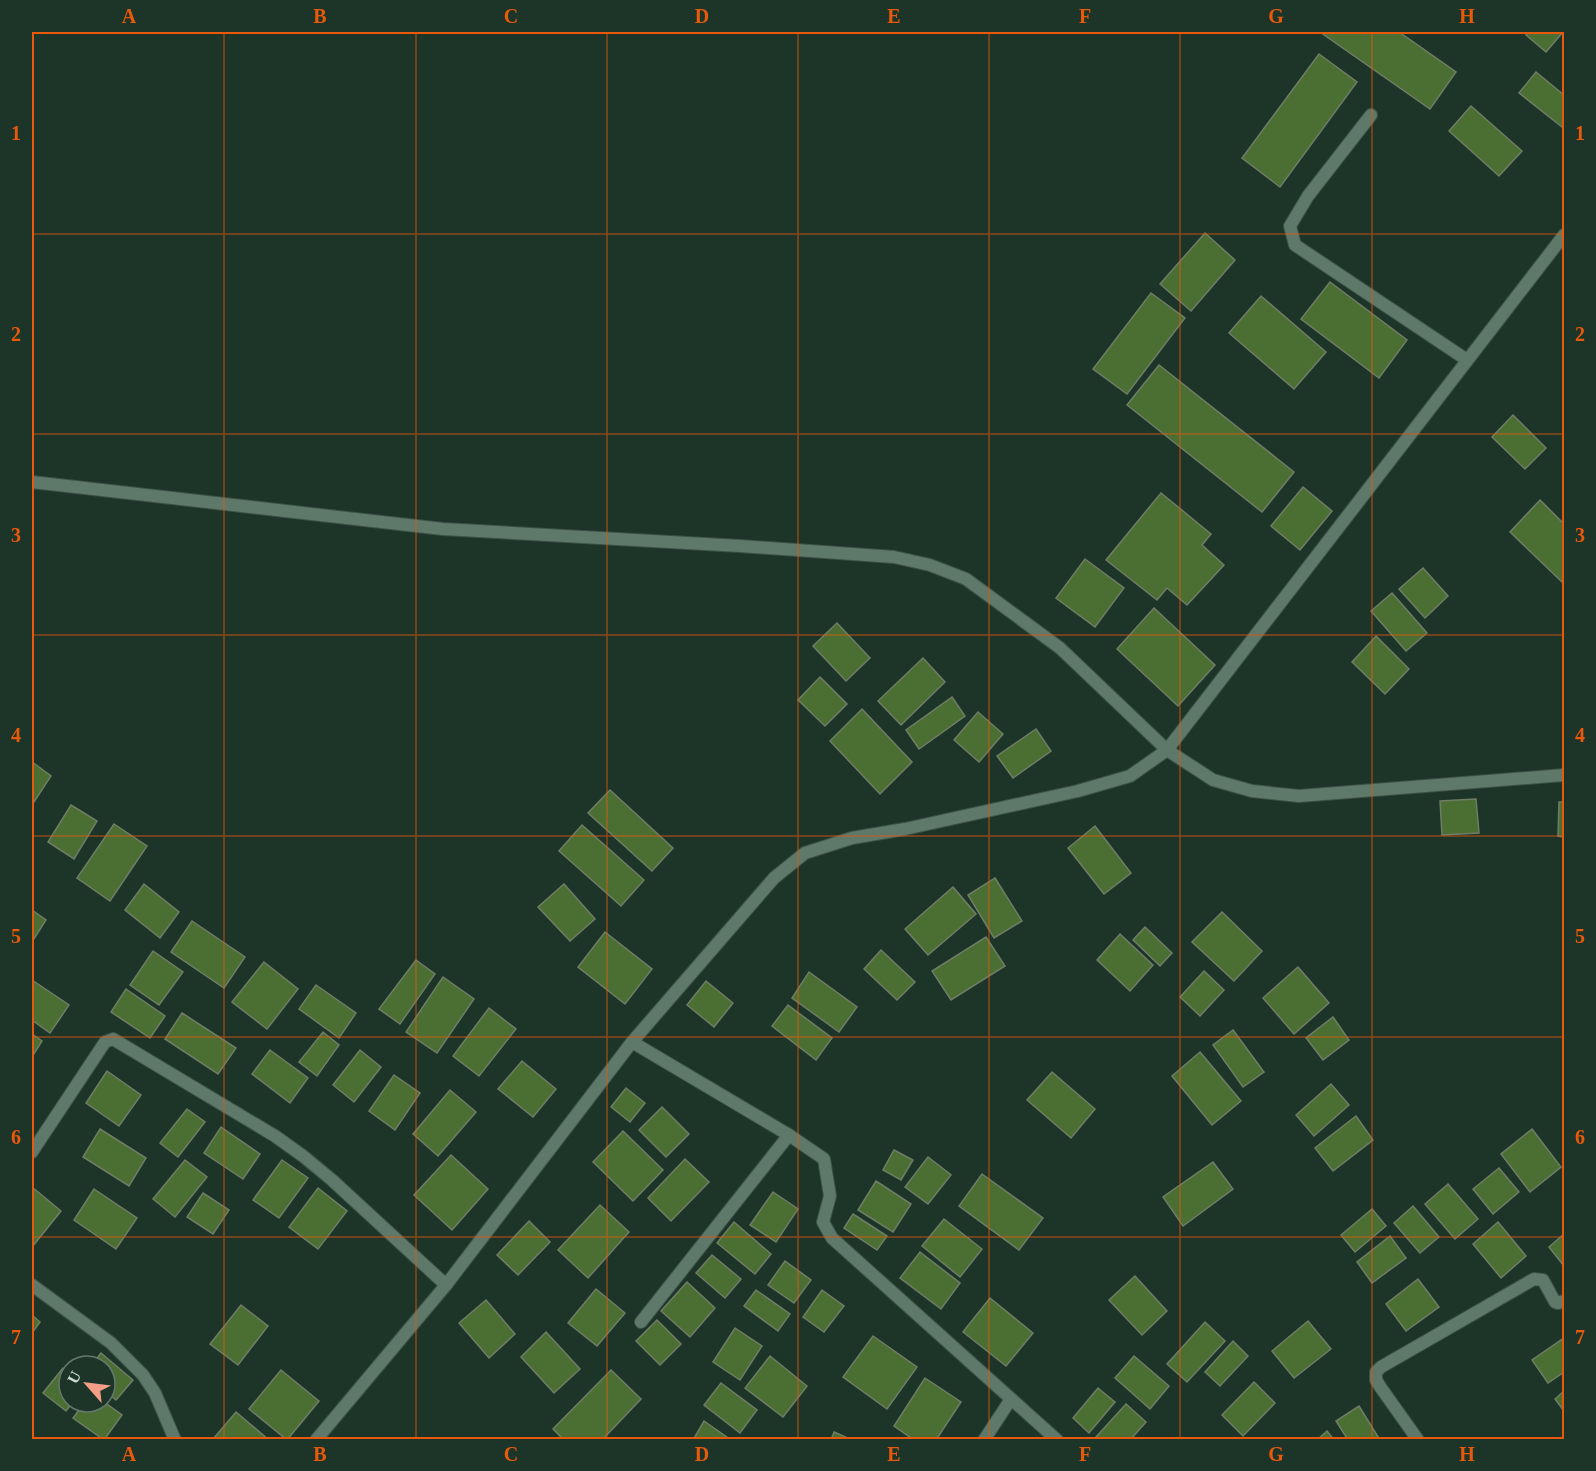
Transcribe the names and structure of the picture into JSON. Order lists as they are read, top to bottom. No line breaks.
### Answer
{"north":"top left","grid":{"columns":["A","B","C","D","E","F","G","H"],"rows":["1","2","3","4","5","6","7"]}}
